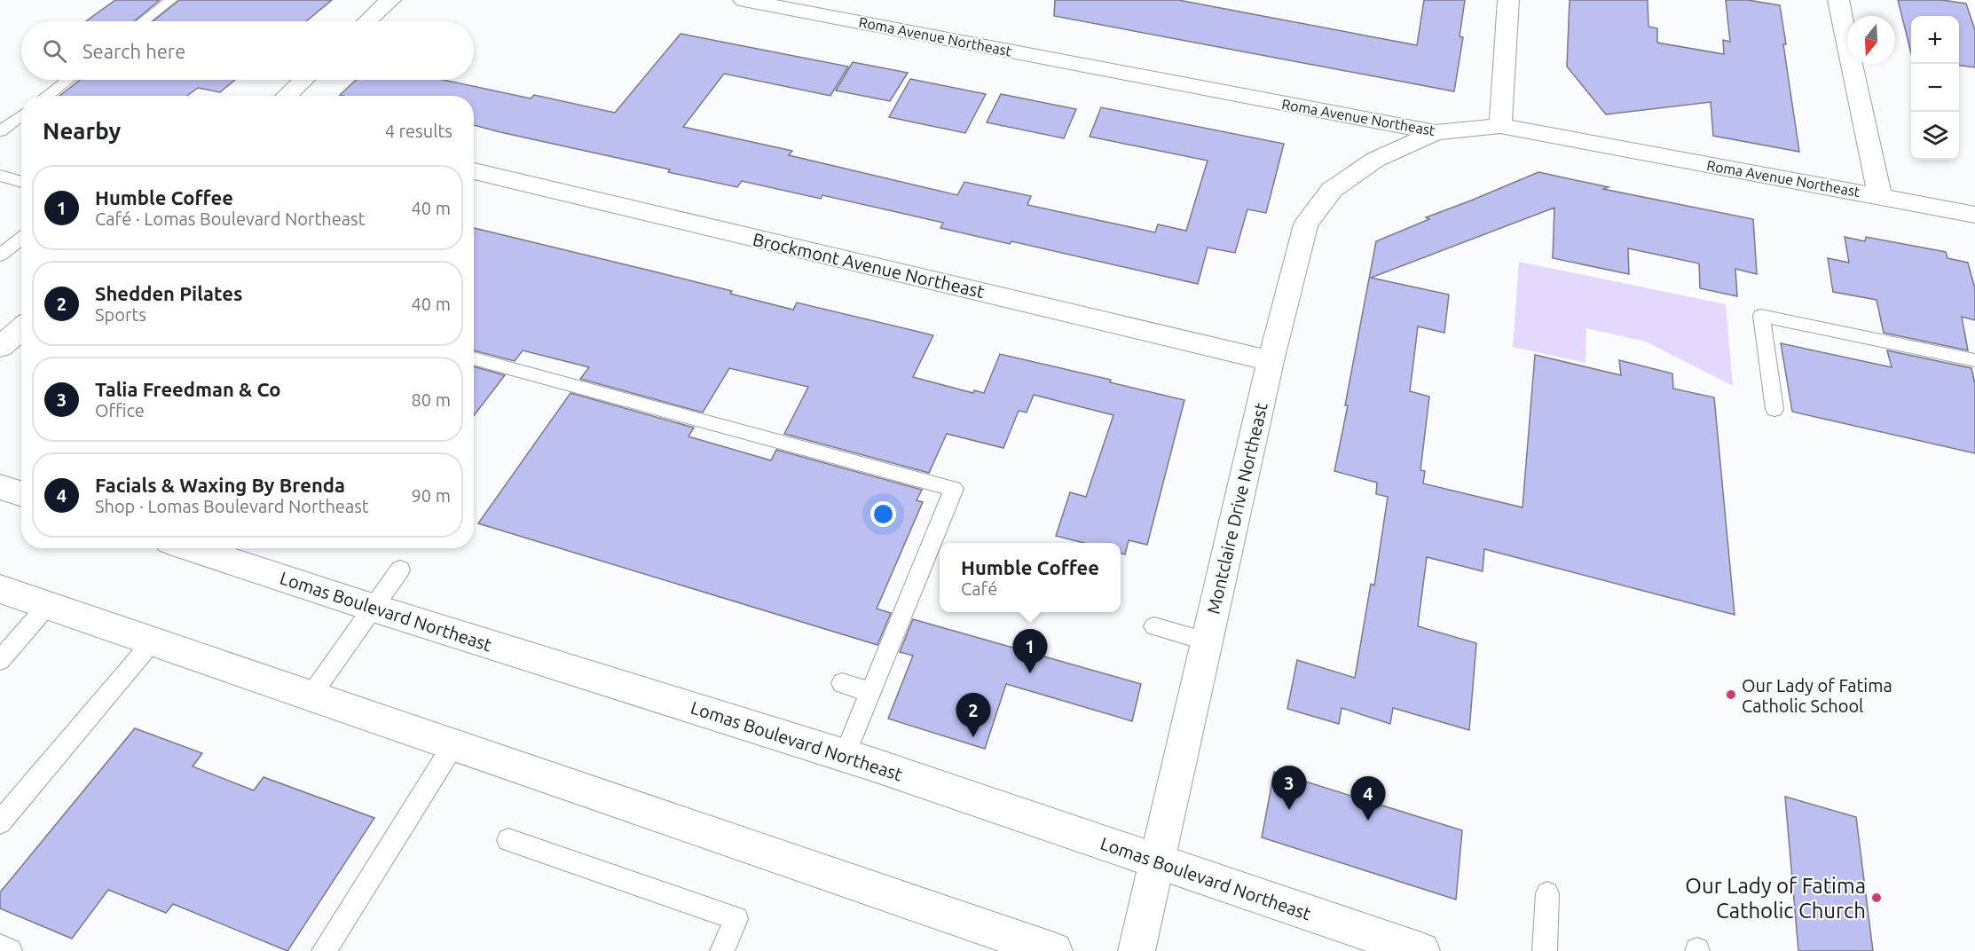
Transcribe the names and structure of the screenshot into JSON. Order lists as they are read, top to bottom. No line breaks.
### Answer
{"streets":{"street":["Roma Avenue Northeast","Brockmont Avenue Northeast","Montclaire Drive Northeast","Lomas Boulevard Northeast"]},"crossings":[["Roma Avenue Northeast","Montclaire Drive Northeast"],["Brockmont Avenue Northeast","Montclaire Drive Northeast"],["Montclaire Drive Northeast","Lomas Boulevard Northeast"]],"places":["Our Lady of Fatima Catholic School","Our Lady of Fatima Catholic Church"],"north":"bottom","page":{"map_buttons":["+","−"],"search":"Search here","heading":["Nearby","4 results"],"list":[{"mark":"1","name":"Humble Coffee","note":"Café · Lomas Boulevard Northeast","value":"40 m"},{"mark":"2","name":"Shedden Pilates","note":"Sports","value":"40 m"},{"mark":"3","name":"Talia Freedman & Co","note":"Office","value":"80 m"},{"mark":"4","name":"Facials & Waxing By Brenda","note":"Shop · Lomas Boulevard Northeast","value":"90 m"}],"popup":["Humble Coffee","Café"],"pins":["1","2","3","4"]}}
